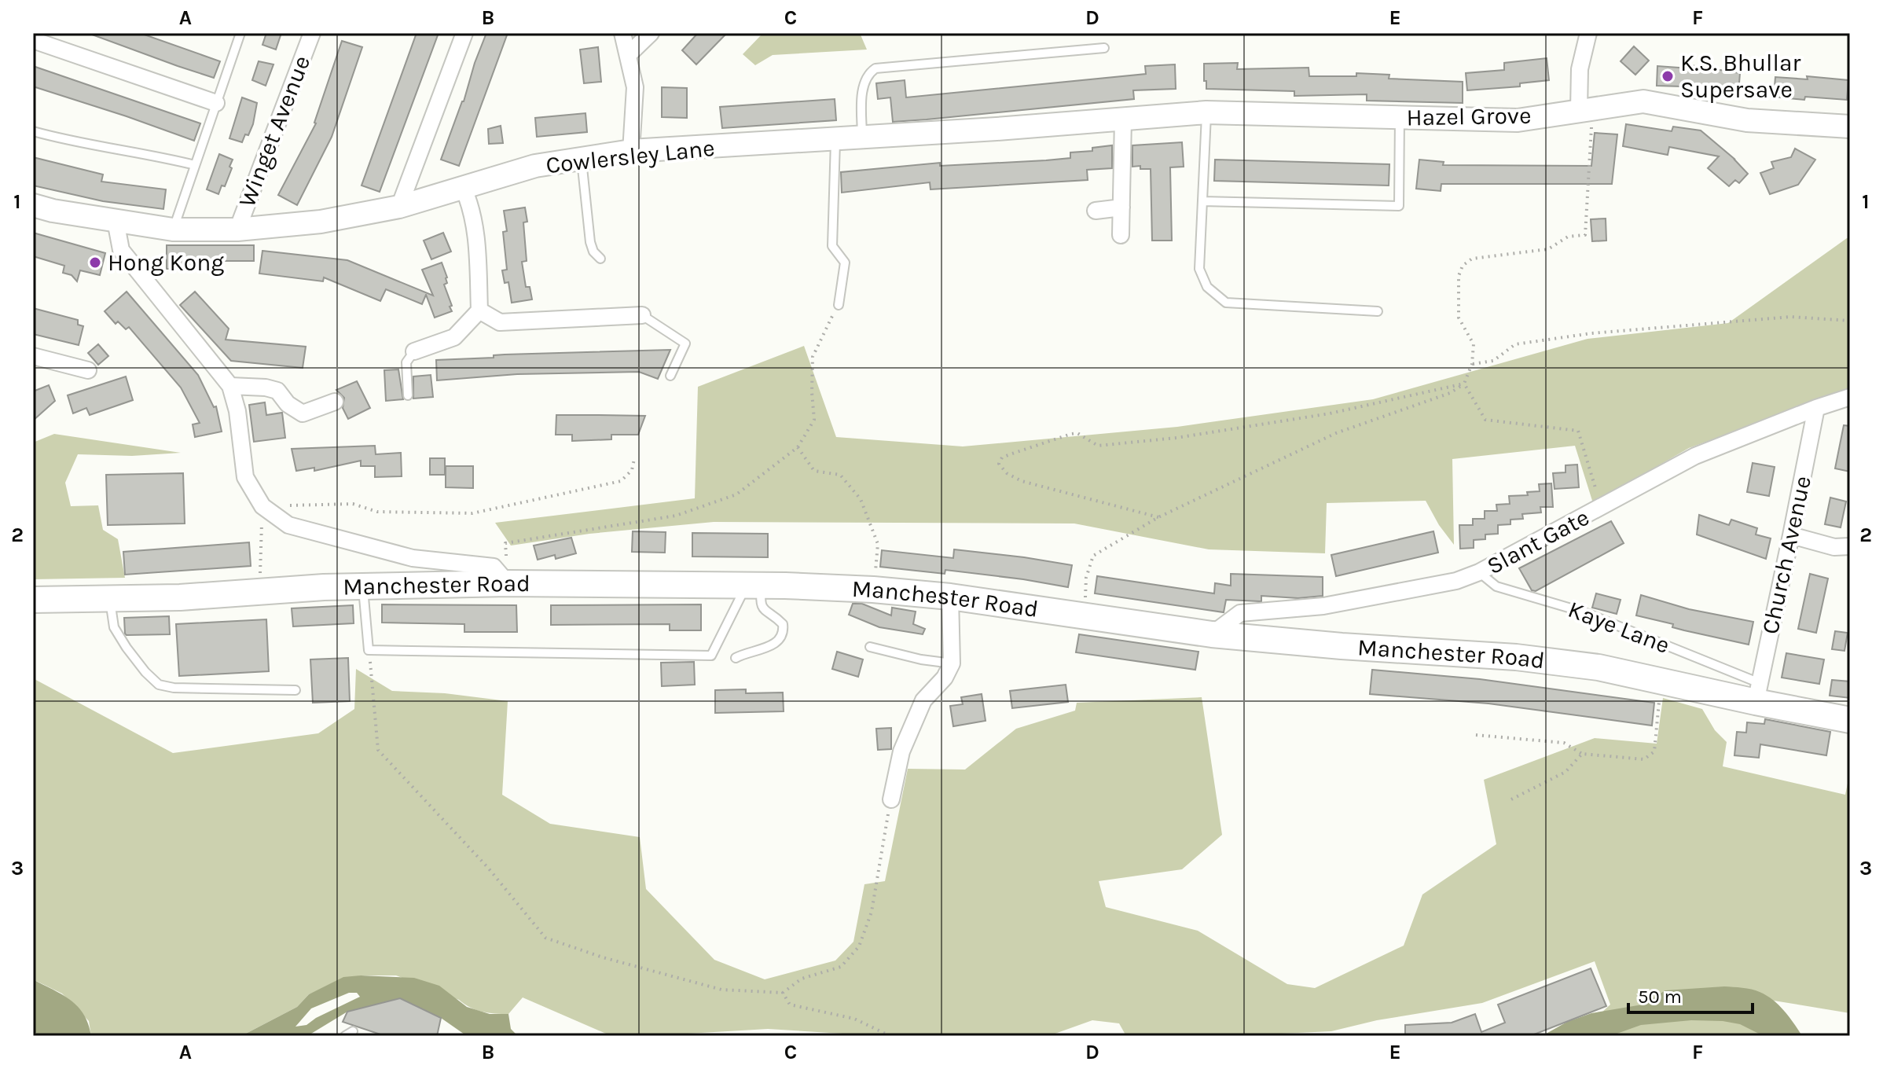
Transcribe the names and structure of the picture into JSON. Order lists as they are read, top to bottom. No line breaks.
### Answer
{"streets":{"main road":["Manchester Road"],"street":["Hazel Grove","Winget Avenue","Cowlersley Lane","Slant Gate","Church Avenue"],"lane":["Kaye Lane"]},"crossings":[["Hazel Grove","Cowlersley Lane"],["Winget Avenue","Cowlersley Lane"],["Slant Gate","Church Avenue"],["Slant Gate","Manchester Road"],["Slant Gate","Kaye Lane"],["Church Avenue","Manchester Road"],["Church Avenue","Kaye Lane"],["Manchester Road","Kaye Lane"]],"places":["K.S. Bhullar Supersave","Hong Kong"],"scale_bar":"50 m","grid":{"columns":["A","B","C","D","E","F"],"rows":["1","2","3"]}}
